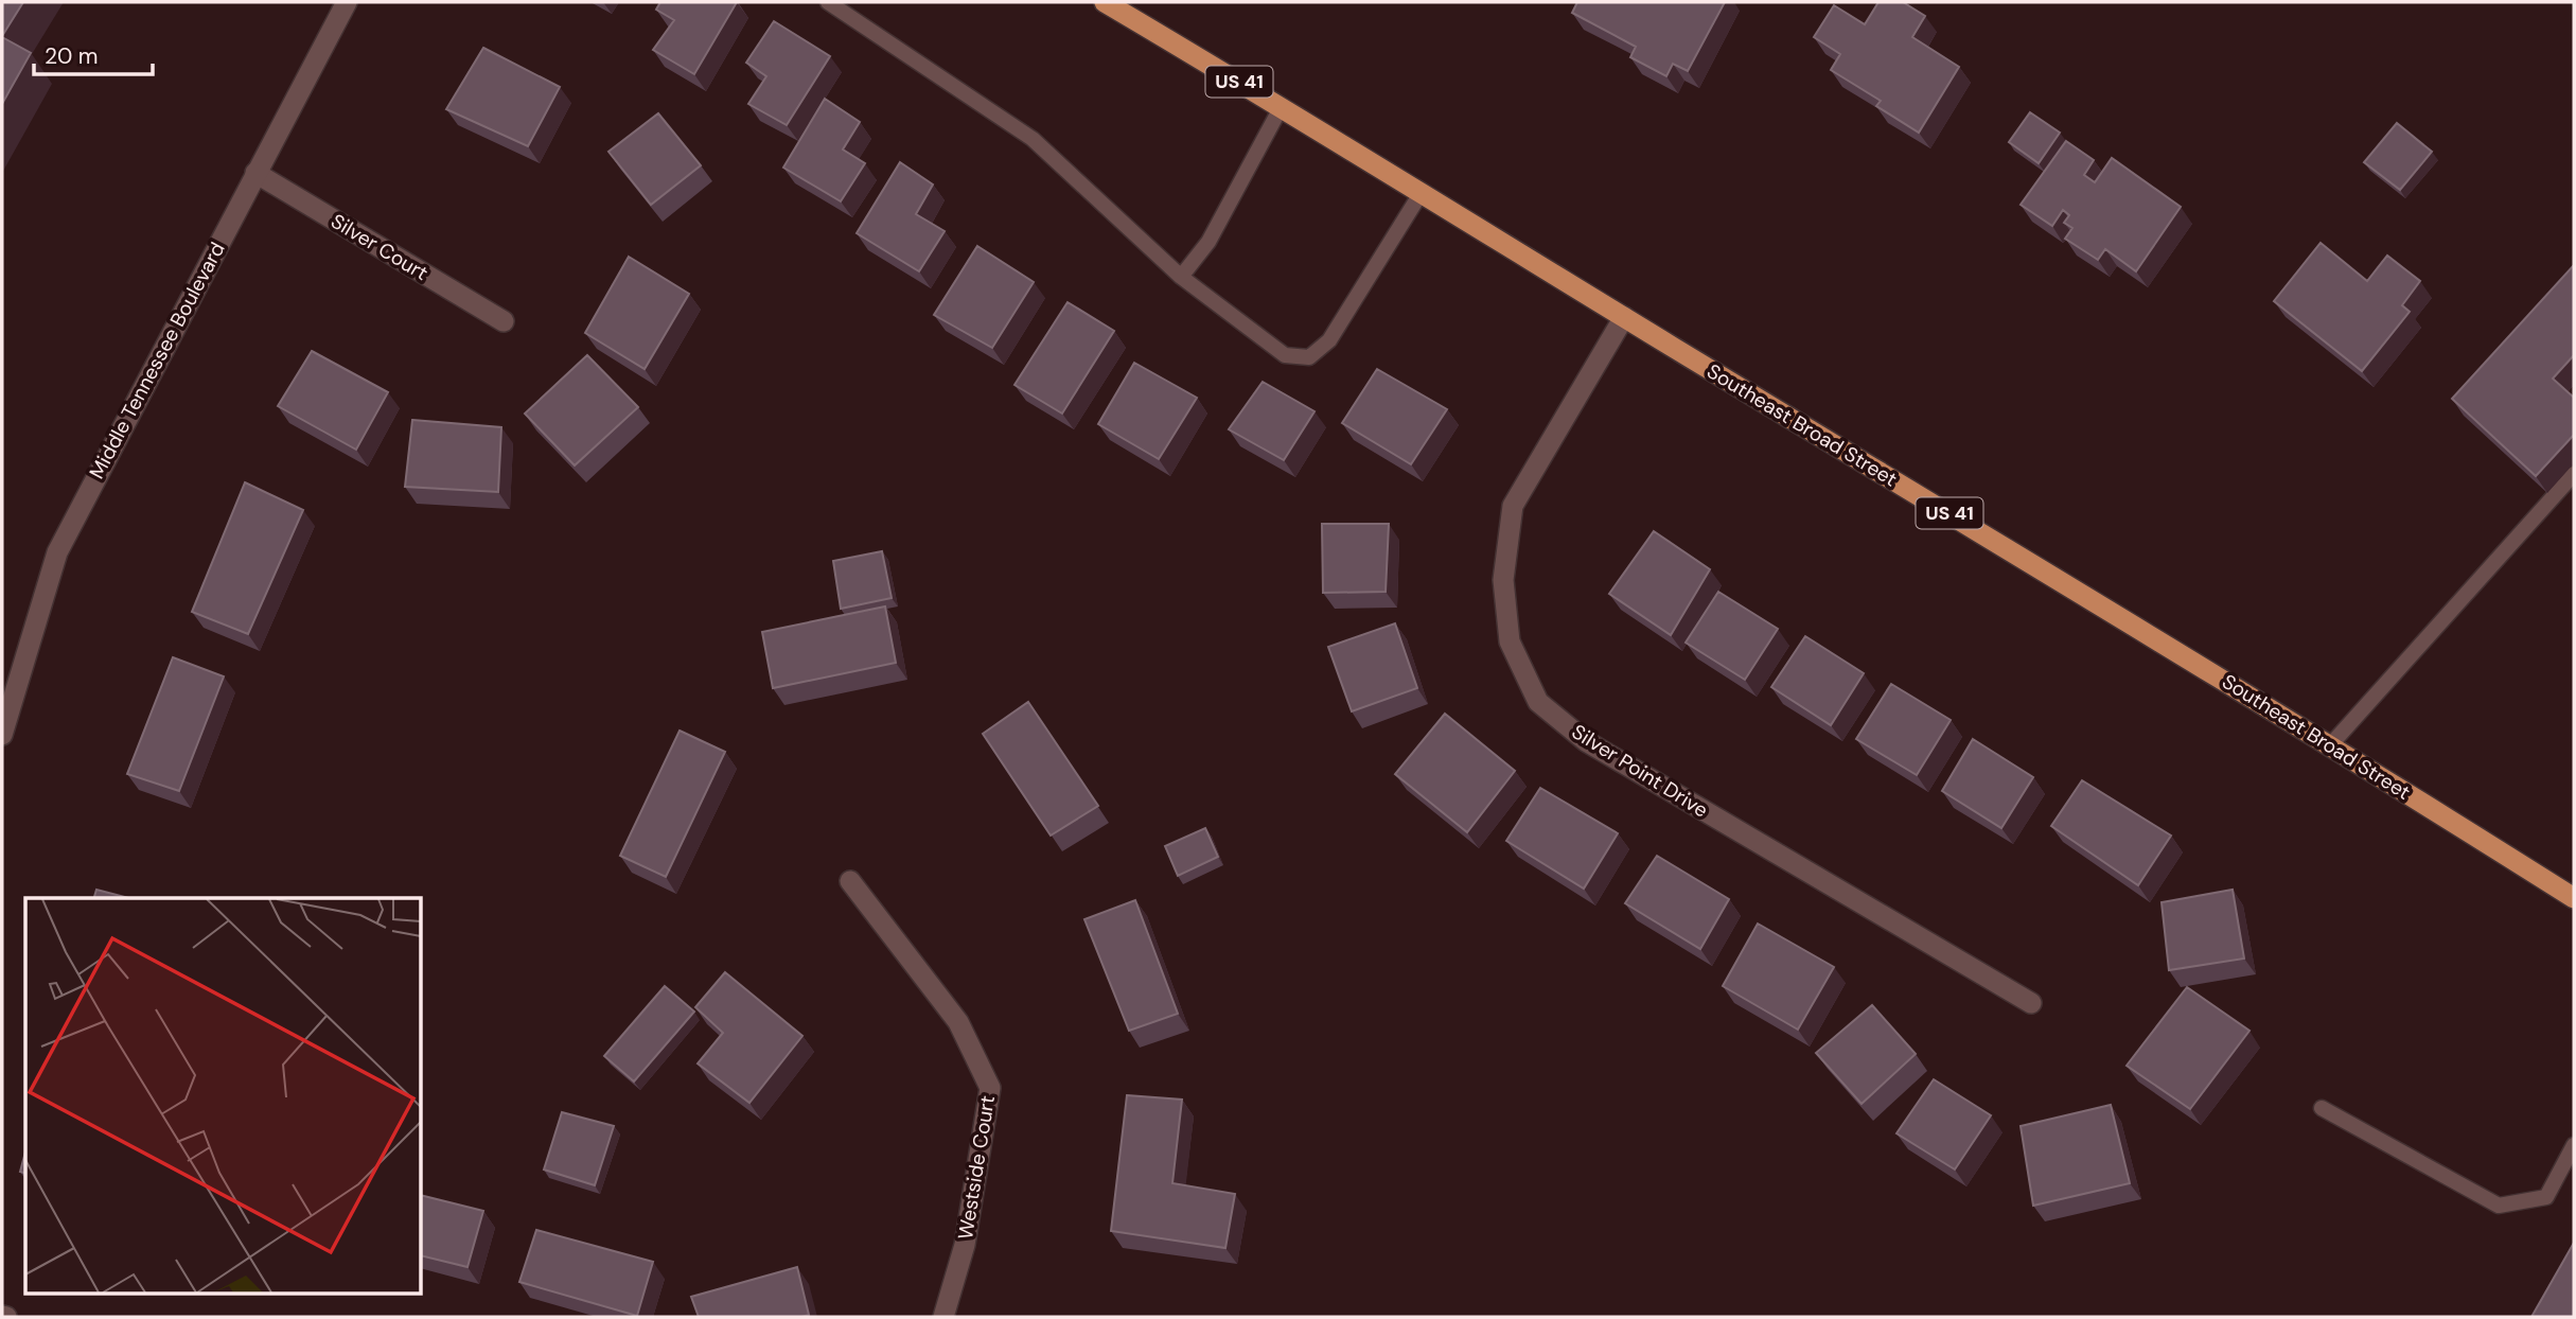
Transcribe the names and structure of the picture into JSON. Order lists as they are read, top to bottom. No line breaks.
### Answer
{"streets":{"main road":["US 41","Southeast Broad Street"],"street":["Silver Court","Middle Tennessee Boulevard","Silver Point Drive","Westside Court"]},"crossings":[["Silver Court","Middle Tennessee Boulevard"],["Southeast Broad Street","Silver Point Drive"]],"scale_bar":"20 m"}
